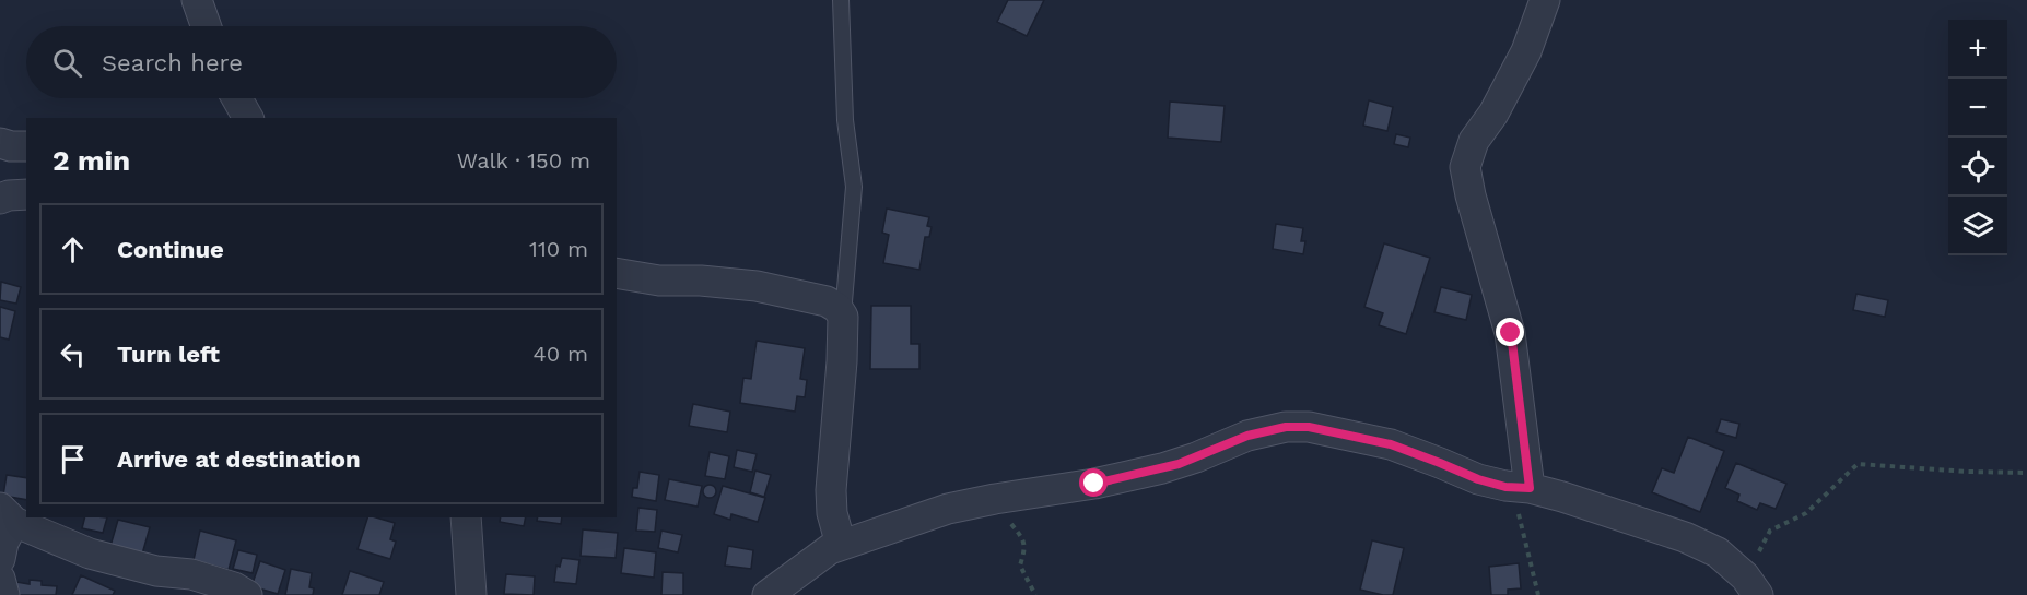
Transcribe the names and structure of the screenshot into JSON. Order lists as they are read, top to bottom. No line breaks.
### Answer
{"page":{"map_buttons":["+","−"],"search":"Search here","heading":["2 min","Walk · 150 m"],"list":[["Continue","110 m"],["Turn left","40 m"],"Arrive at destination"]}}
